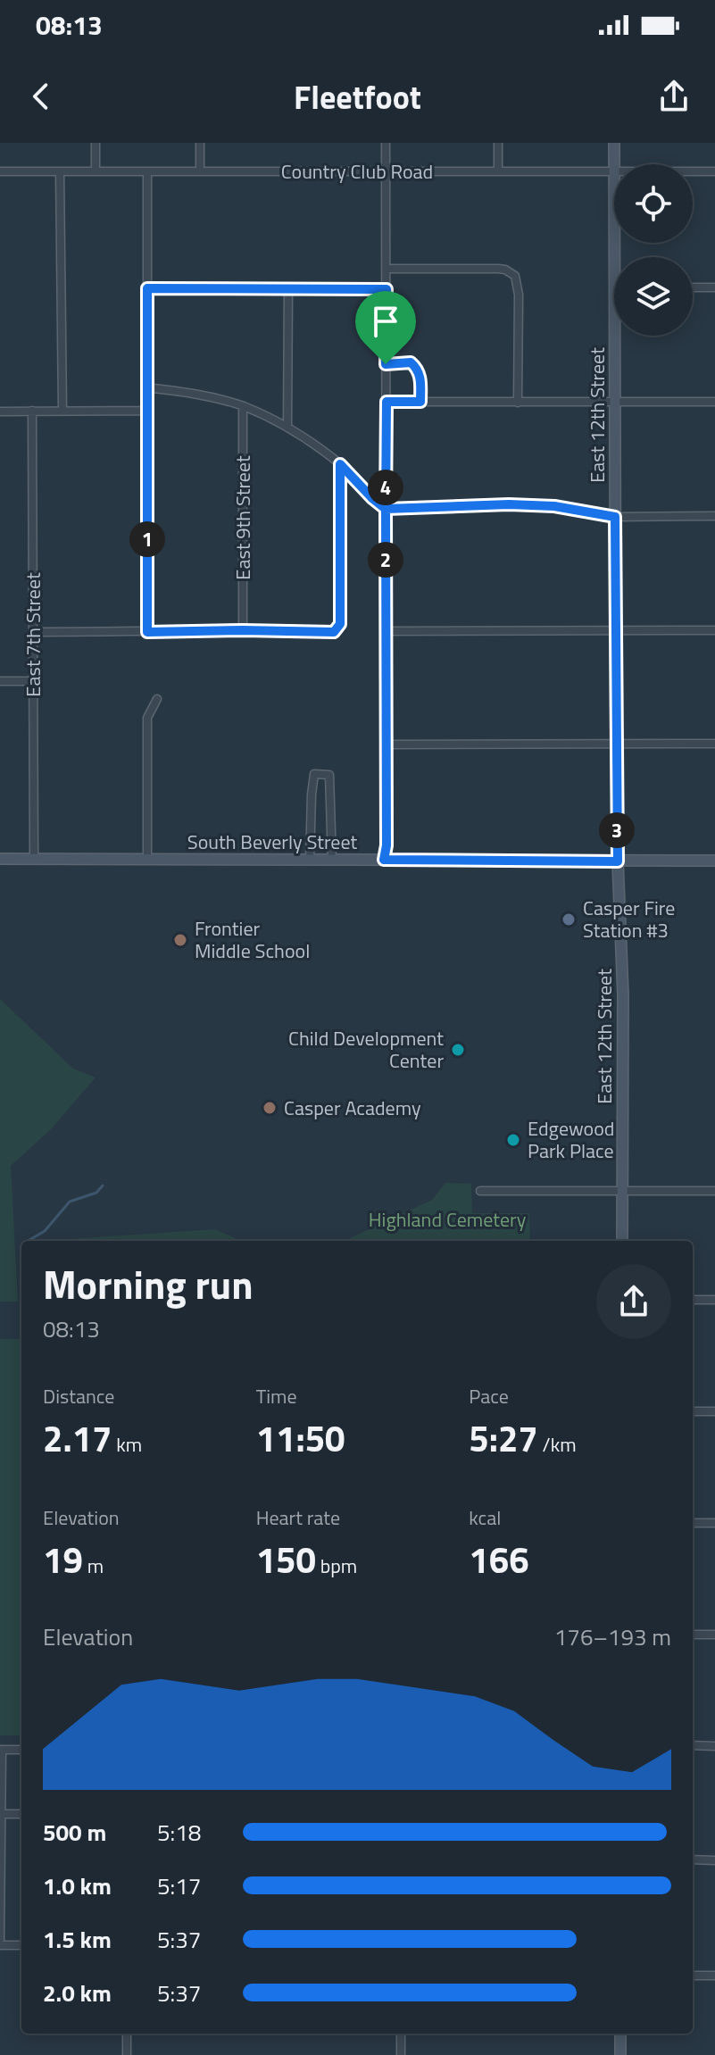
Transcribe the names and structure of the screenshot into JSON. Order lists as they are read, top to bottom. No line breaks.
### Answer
{"streets":{"street":["Country Club Road","East 12th Street","East 9th Street","East 7th Street","South Beverly Street"]},"crossings":[["East 12th Street","South Beverly Street"],["East 7th Street","South Beverly Street"]],"parks":["Highland Cemetery"],"places":["Casper Fire Station #3","Frontier Middle School","Child Development Center","Casper Academy","Edgewood Park Place"],"page":{"status":"08:13","header":"Fleetfoot","pins":["4","1","2","3"],"heading":["Morning run","08:13"],"stats":[["Distance","2.17 km"],["Time","11:50"],["Pace","5:27 /km"],["Elevation","19 m"],["Heart rate","150 bpm"],["kcal","166"]],"chart":["Elevation","176–193 m"],"list":[{"name":"500 m","note":"5:18"},{"name":"1.0 km","note":"5:17"},{"name":"1.5 km","note":"5:37"},{"name":"2.0 km","note":"5:37"}]}}
